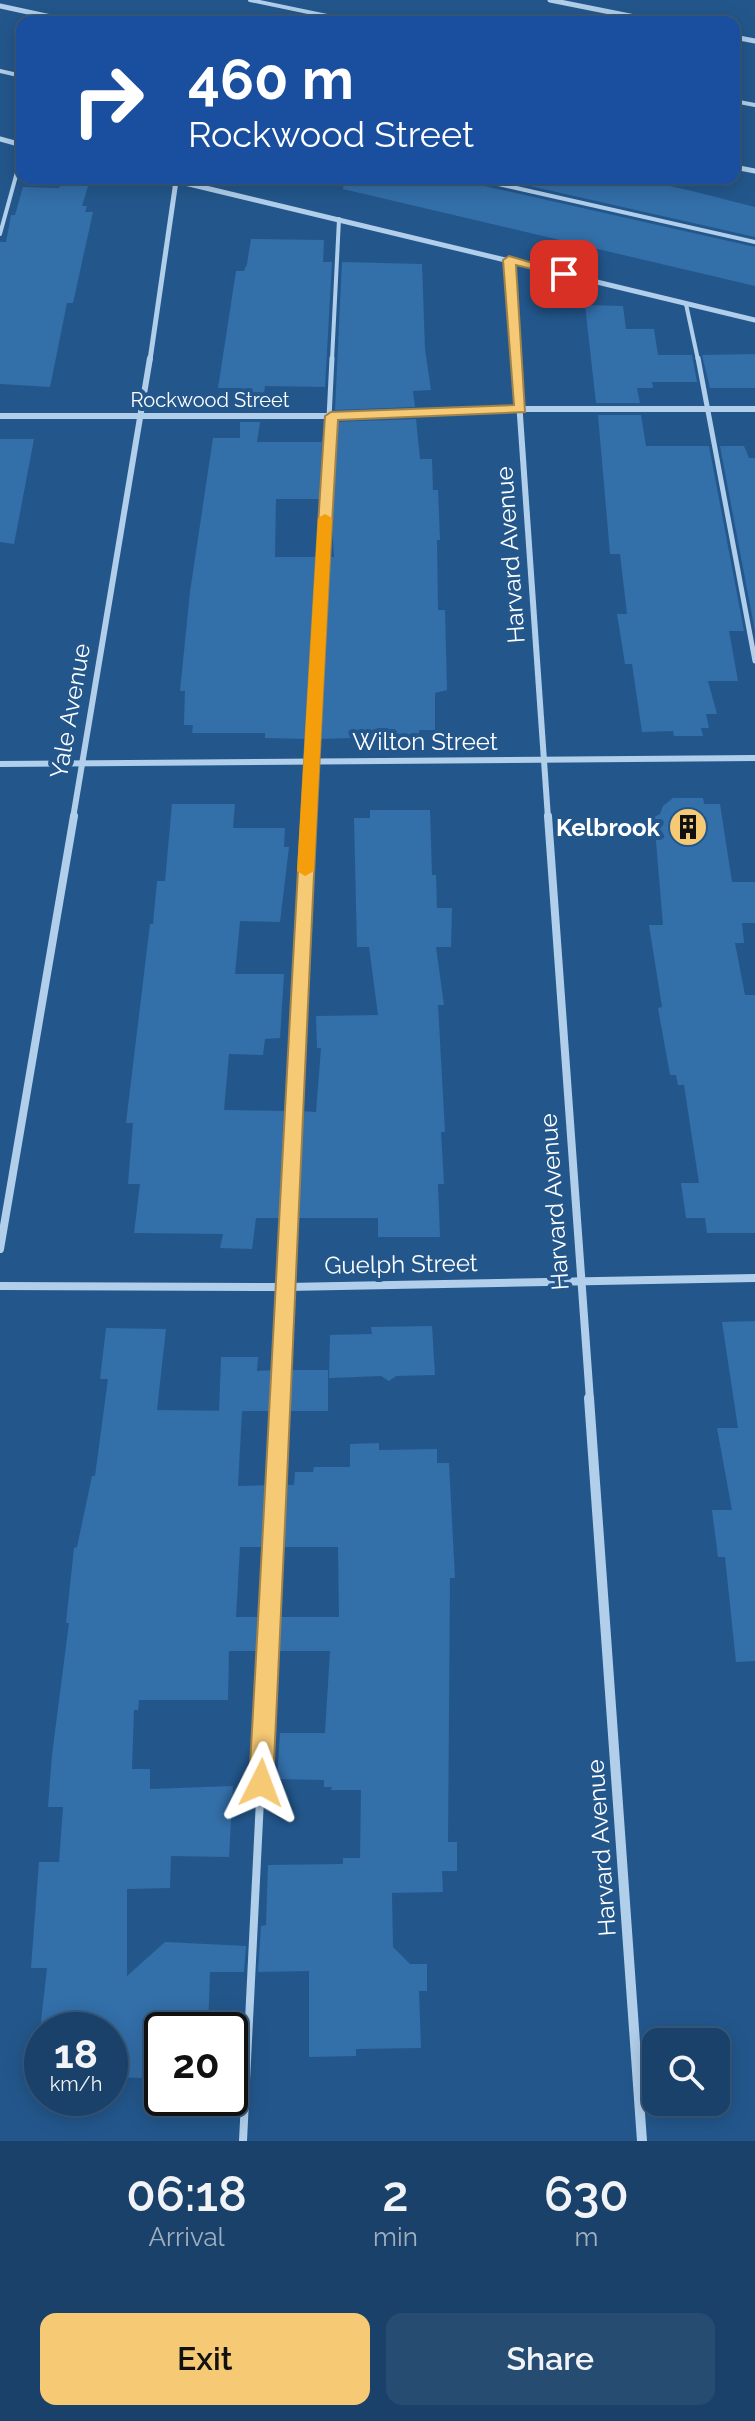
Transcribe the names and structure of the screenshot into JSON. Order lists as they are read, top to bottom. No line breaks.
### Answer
{"streets":{"street":["Rockwood Street","Harvard Avenue","Yale Avenue","Wilton Street","Guelph Street"]},"crossings":[["Rockwood Street","Harvard Avenue"],["Rockwood Street","Yale Avenue"],["Harvard Avenue","Wilton Street"],["Harvard Avenue","Guelph Street"],["Yale Avenue","Wilton Street"]],"places":{"building":["Kelbrook"]},"page":{"turn":["460 m","Rockwood Street"],"speed":"18 km/h","limit":"20","eta":["06:18","Arrival","2","min","630","m"],"buttons":["Exit","Share"]}}
